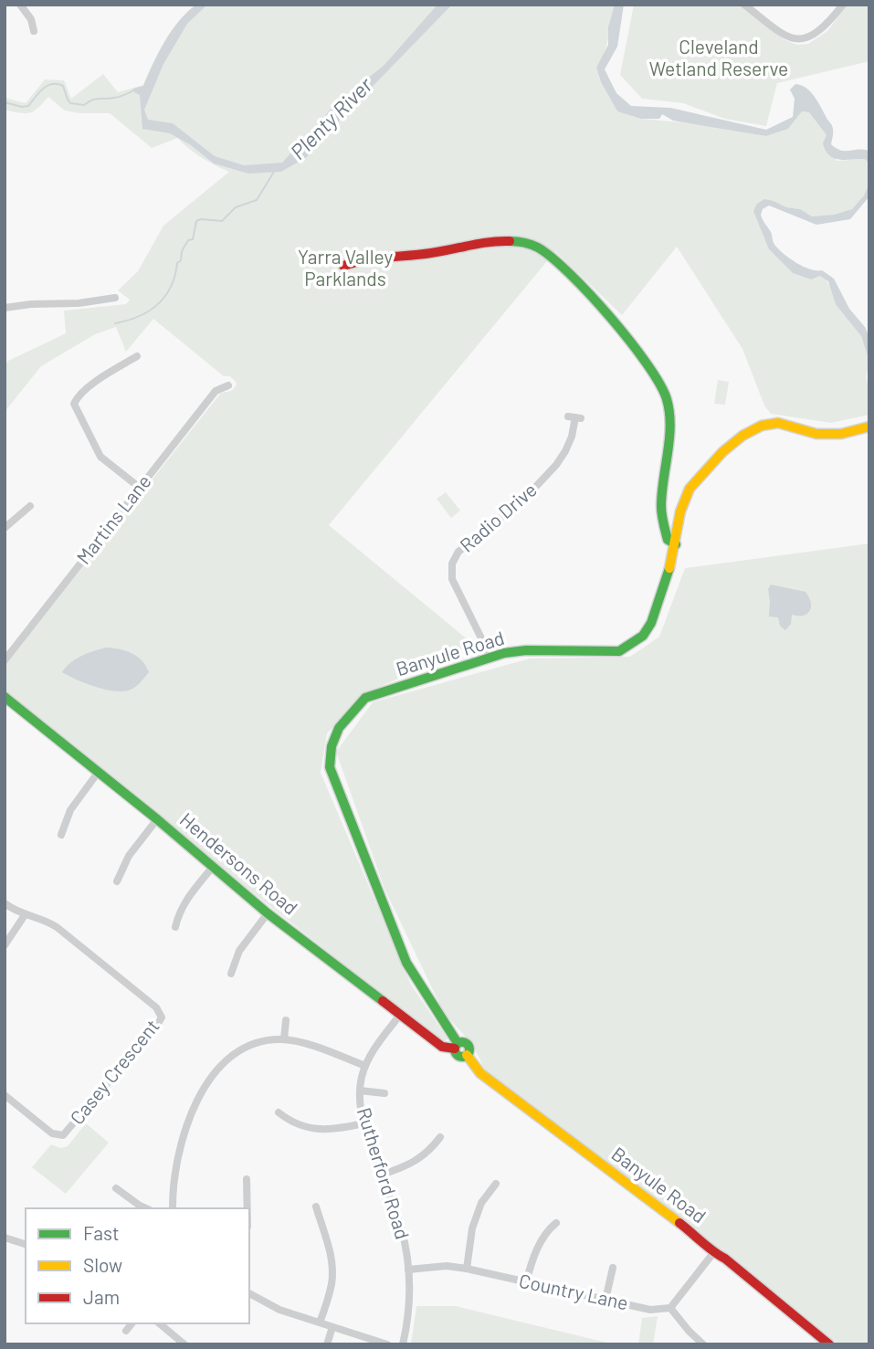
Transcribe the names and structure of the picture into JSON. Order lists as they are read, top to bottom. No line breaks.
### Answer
{"streets":{"street":["Radio Drive","Martins Lane","Banyule Road","Hendersons Road","Casey Crescent","Rutherford Road","Country Lane"]},"crossings":[["Radio Drive","Banyule Road"],["Banyule Road","Hendersons Road"],["Hendersons Road","Rutherford Road"],["Rutherford Road","Country Lane"]],"water":["Plenty River"],"parks":["Cleveland Wetland Reserve","Yarra Valley Parklands"],"legend":["Fast","Slow","Jam"]}
